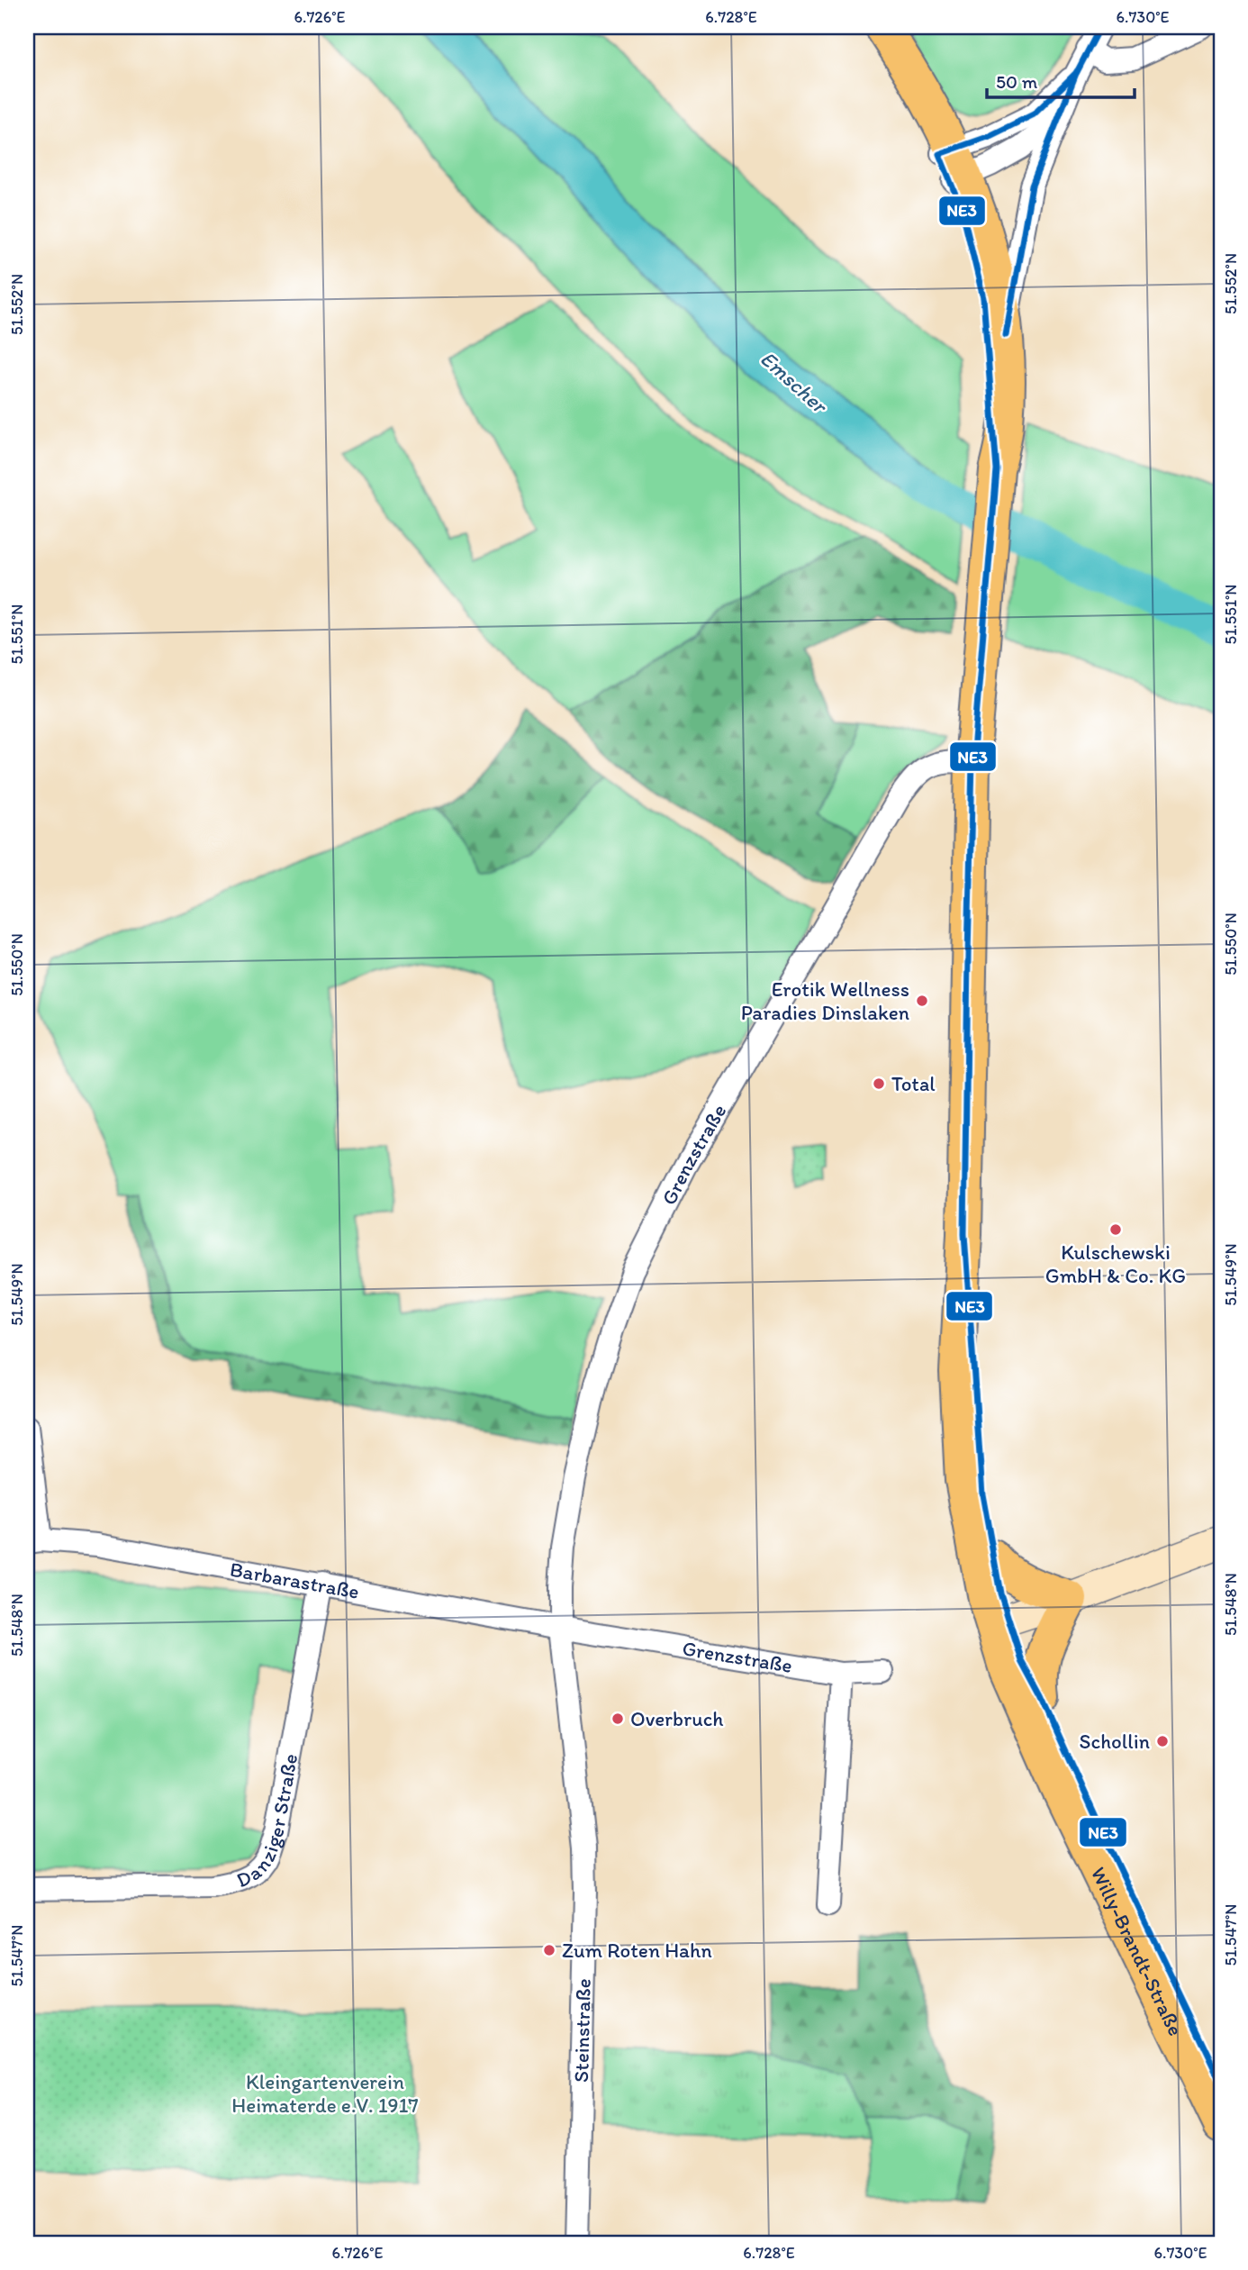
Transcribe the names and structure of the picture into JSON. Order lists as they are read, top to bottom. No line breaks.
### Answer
{"streets":{"main road":["Willy-Brandt-Straße"],"street":["Grenzstraße","Barbarastraße","Danziger Straße","Steinstraße"]},"crossings":[["Grenzstraße","Barbarastraße"],["Grenzstraße","Willy-Brandt-Straße"],["Grenzstraße","Steinstraße"],["Barbarastraße","Danziger Straße"]],"water":["Emscher"],"parks":["Kleingartenverein Heimaterde e.V. 1917"],"places":["Erotik Wellness Paradies Dinslaken","Total","Kulschewski GmbH & Co. KG","Overbruch","Schollin","Zum Roten Hahn"],"lines":["transit line NE3"],"scale_bar":"50 m","coordinates":["6.726°E","6.728°E","6.730°E","51.552°N","51.551°N","51.550°N","51.549°N","51.548°N","51.547°N"]}
